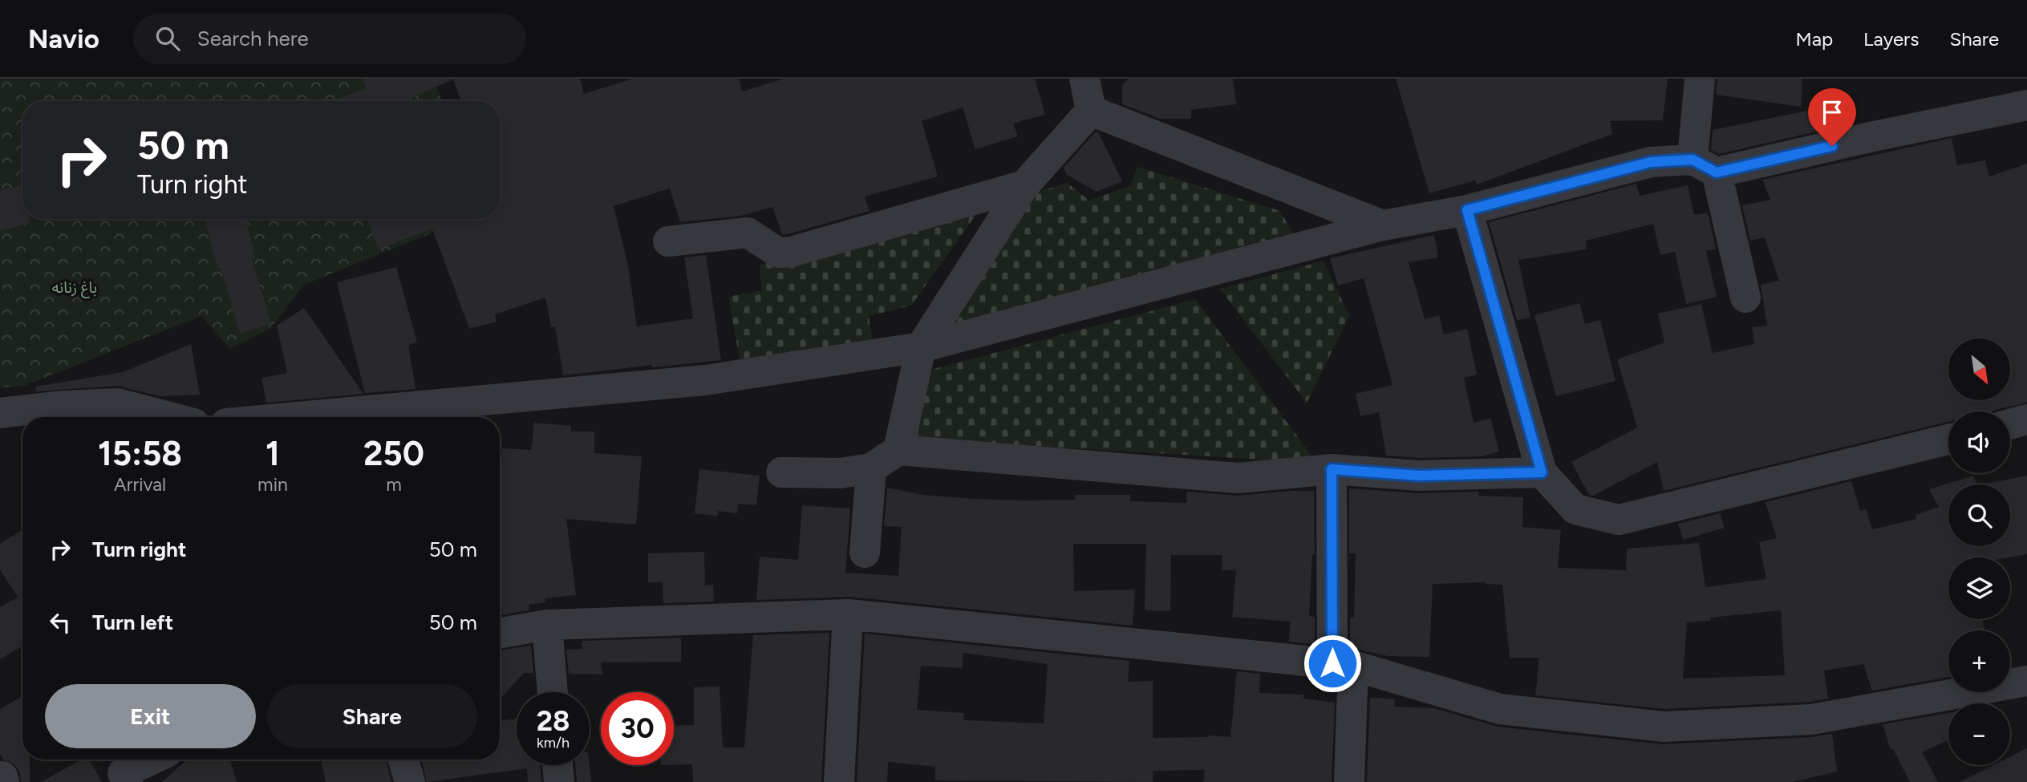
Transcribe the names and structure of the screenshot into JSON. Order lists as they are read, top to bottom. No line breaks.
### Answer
{"parks":["باغ زنانه"],"north":"bottom right","page":{"header":"Navio","search":"Search here","nav":["Map","Layers","Share"],"turn":["50 m","Turn right"],"map_buttons":["+","−"],"eta":["15:58","Arrival","1","min","250","m"],"list":[{"name":"Turn right","value":"50 m"},{"name":"Turn left","value":"50 m"}],"buttons":["Exit","Share"],"speed":"28 km/h","limit":"30"}}
